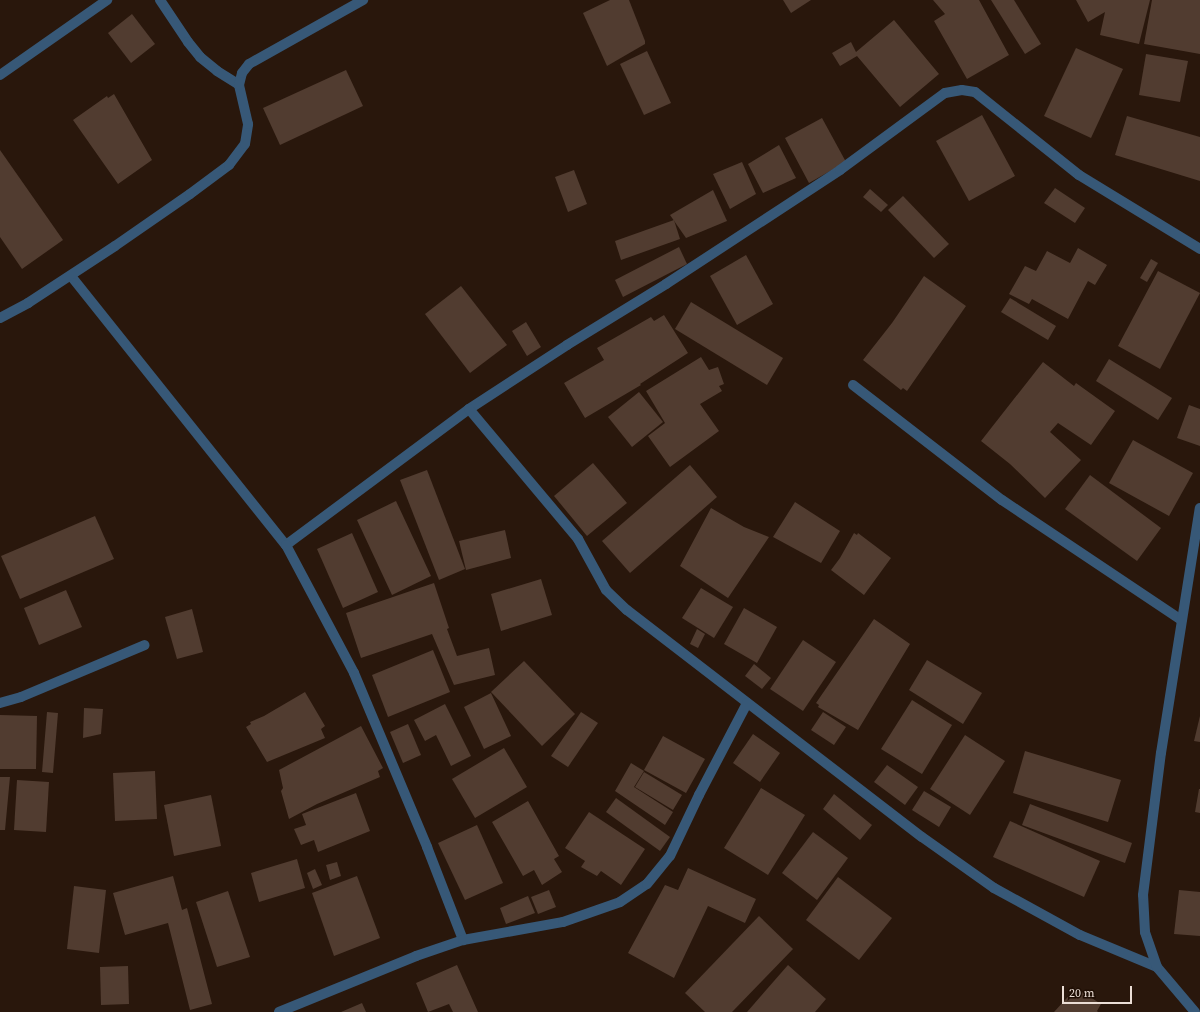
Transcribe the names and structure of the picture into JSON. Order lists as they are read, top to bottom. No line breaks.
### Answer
{"scale_bar":"20 m"}
